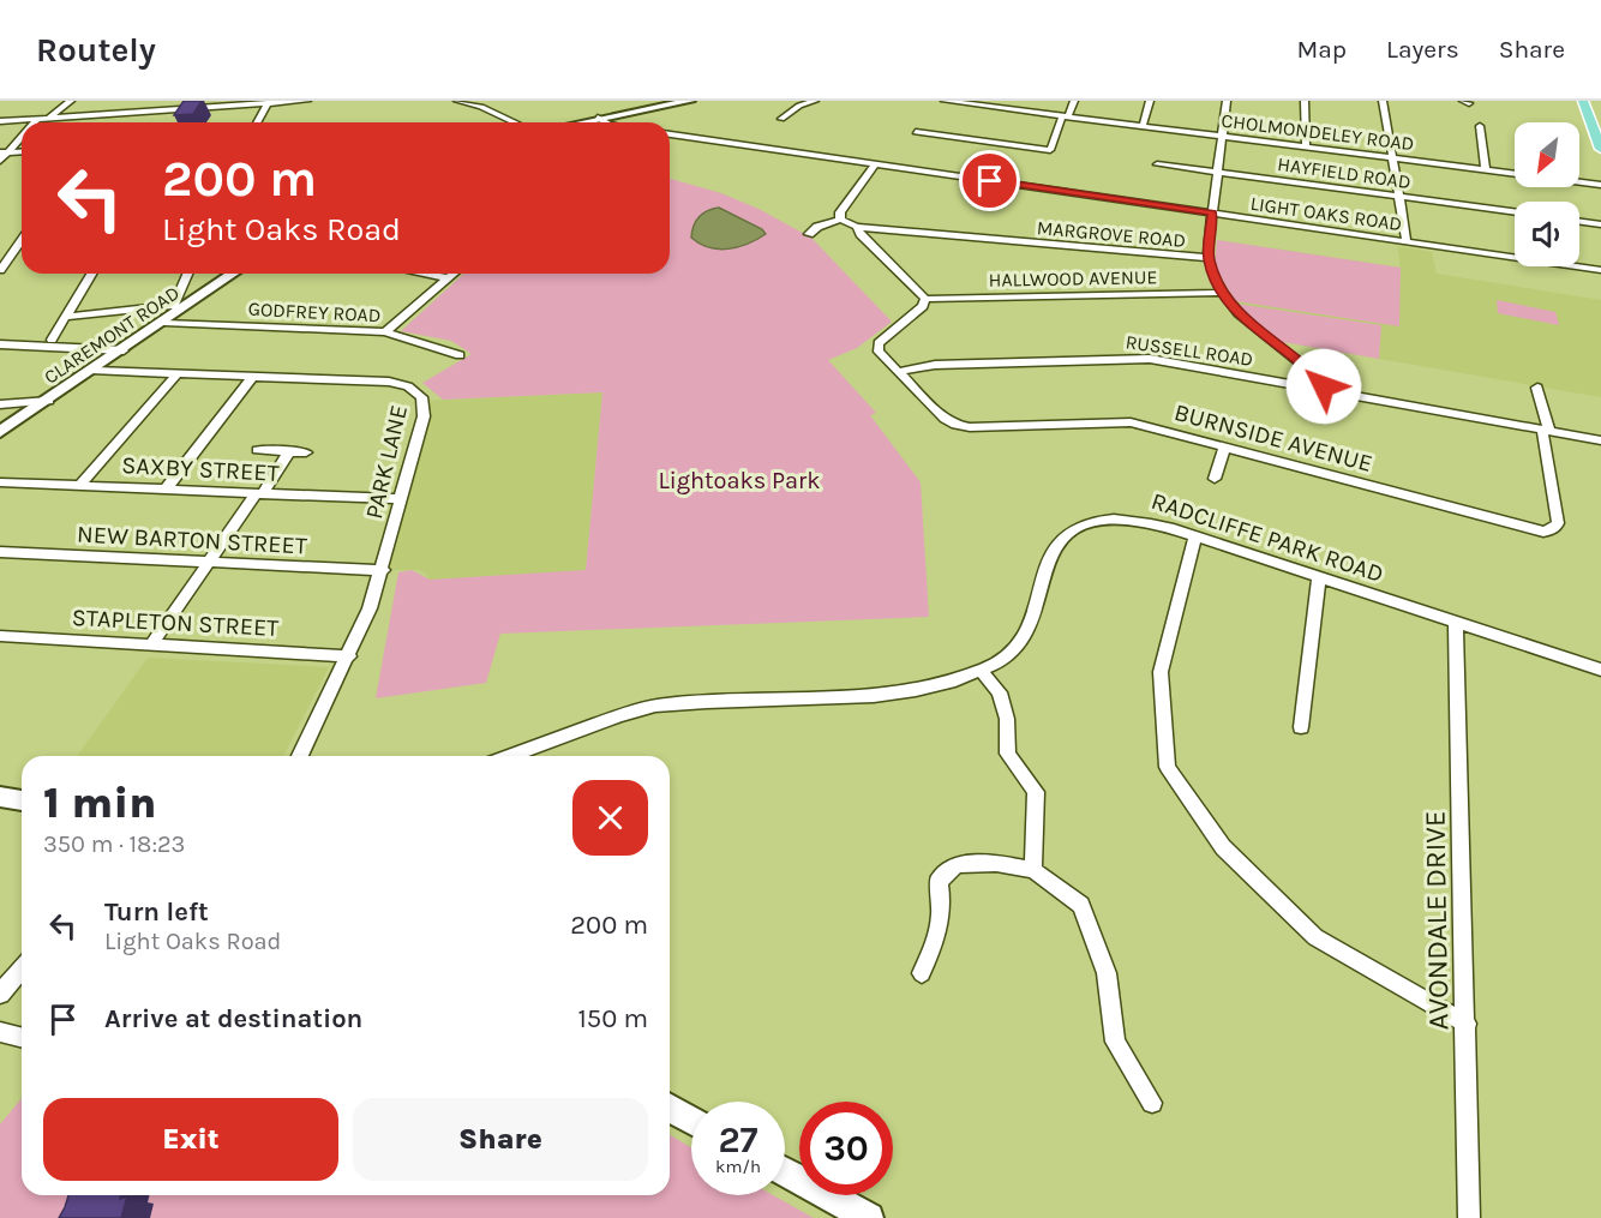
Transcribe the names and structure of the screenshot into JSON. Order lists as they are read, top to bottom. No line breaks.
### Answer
{"streets":{"main road":["CLAREMONT ROAD"],"street":["CHOLMONDELEY ROAD","HAYFIELD ROAD","LIGHT OAKS ROAD","MARGROVE ROAD","HALLWOOD AVENUE","GODFREY ROAD","RUSSELL ROAD","BURNSIDE AVENUE","PARK LANE","SAXBY STREET","RADCLIFFE PARK ROAD","NEW BARTON STREET","STAPLETON STREET","AVONDALE DRIVE"]},"crossings":[["HALLWOOD AVENUE","BURNSIDE AVENUE"],["GODFREY ROAD","CLAREMONT ROAD"],["CLAREMONT ROAD","PARK LANE"],["RUSSELL ROAD","BURNSIDE AVENUE"],["PARK LANE","SAXBY STREET"],["PARK LANE","NEW BARTON STREET"],["PARK LANE","STAPLETON STREET"],["RADCLIFFE PARK ROAD","AVONDALE DRIVE"]],"parks":["Lightoaks Park"],"north":"bottom left","page":{"header":"Routely","nav":["Map","Layers","Share"],"turn":["200 m","Light Oaks Road"],"heading":["1 min","350 m · 18:23"],"list":[{"name":"Turn left","note":"Light Oaks Road","value":"200 m"},{"name":"Arrive at destination","value":"150 m"}],"buttons":["Exit","Share"],"speed":"27 km/h","limit":"30"}}
